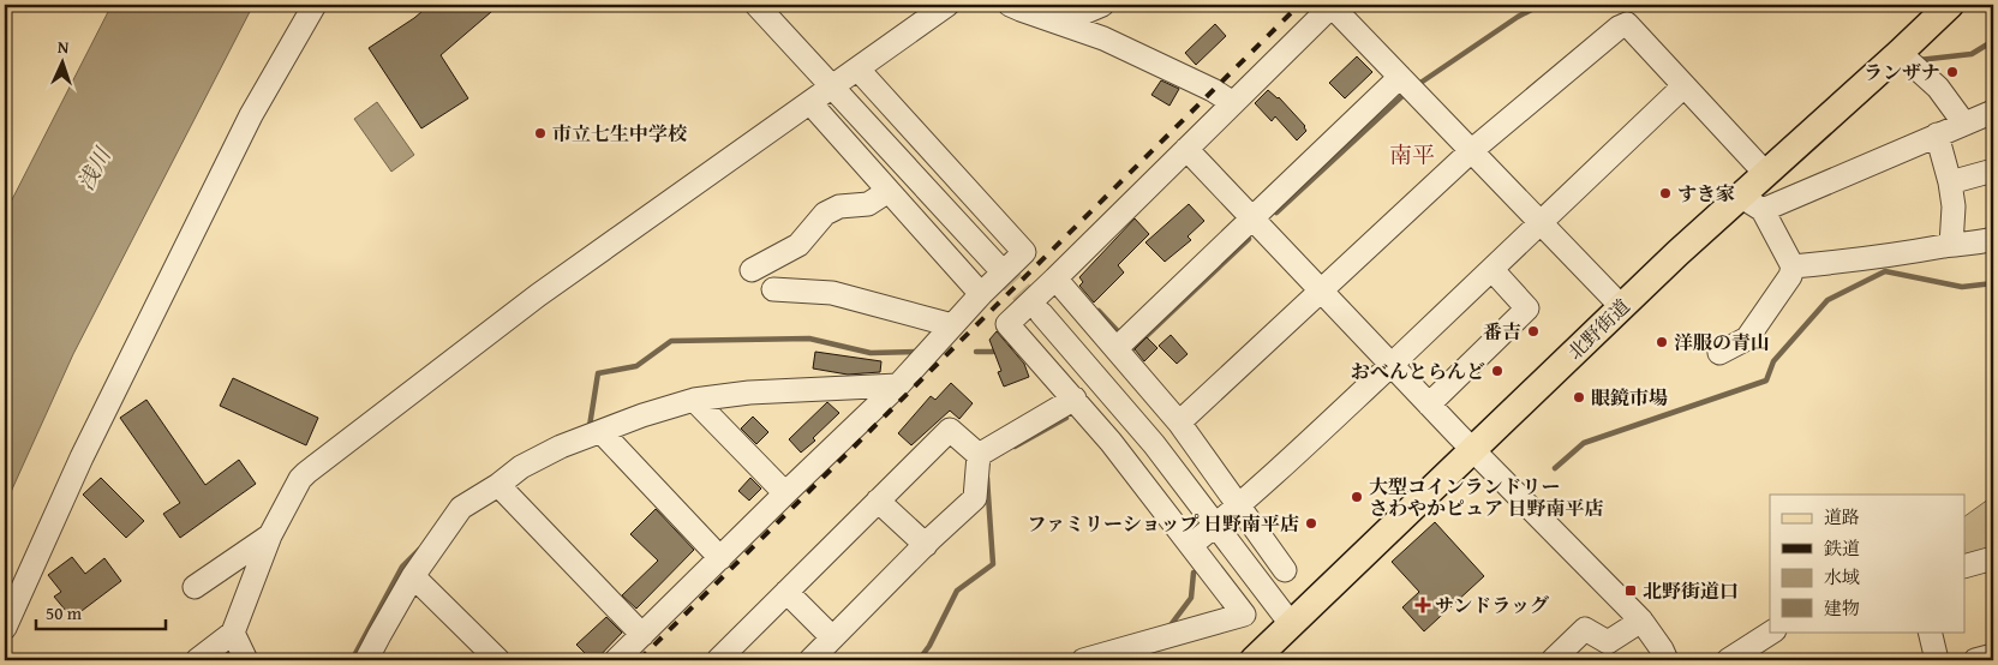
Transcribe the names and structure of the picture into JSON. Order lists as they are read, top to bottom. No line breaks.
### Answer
{"streets":{"main road":["北野街道"]},"districts":["南平"],"water":["浅川"],"places":{"other":["ランザナ","市立七生中学校","すき家","番吉","洋服の青山","おべんとらんど","眼鏡市場","大型コインランドリー さわやかピュア 日野南平店","ファミリーショップ 日野南平店"],"transit":["北野街道口"],"health":["サンドラッグ"]},"legend":["道路","鉄道","水域","建物"],"scale_bar":"50 m","north":"top"}
